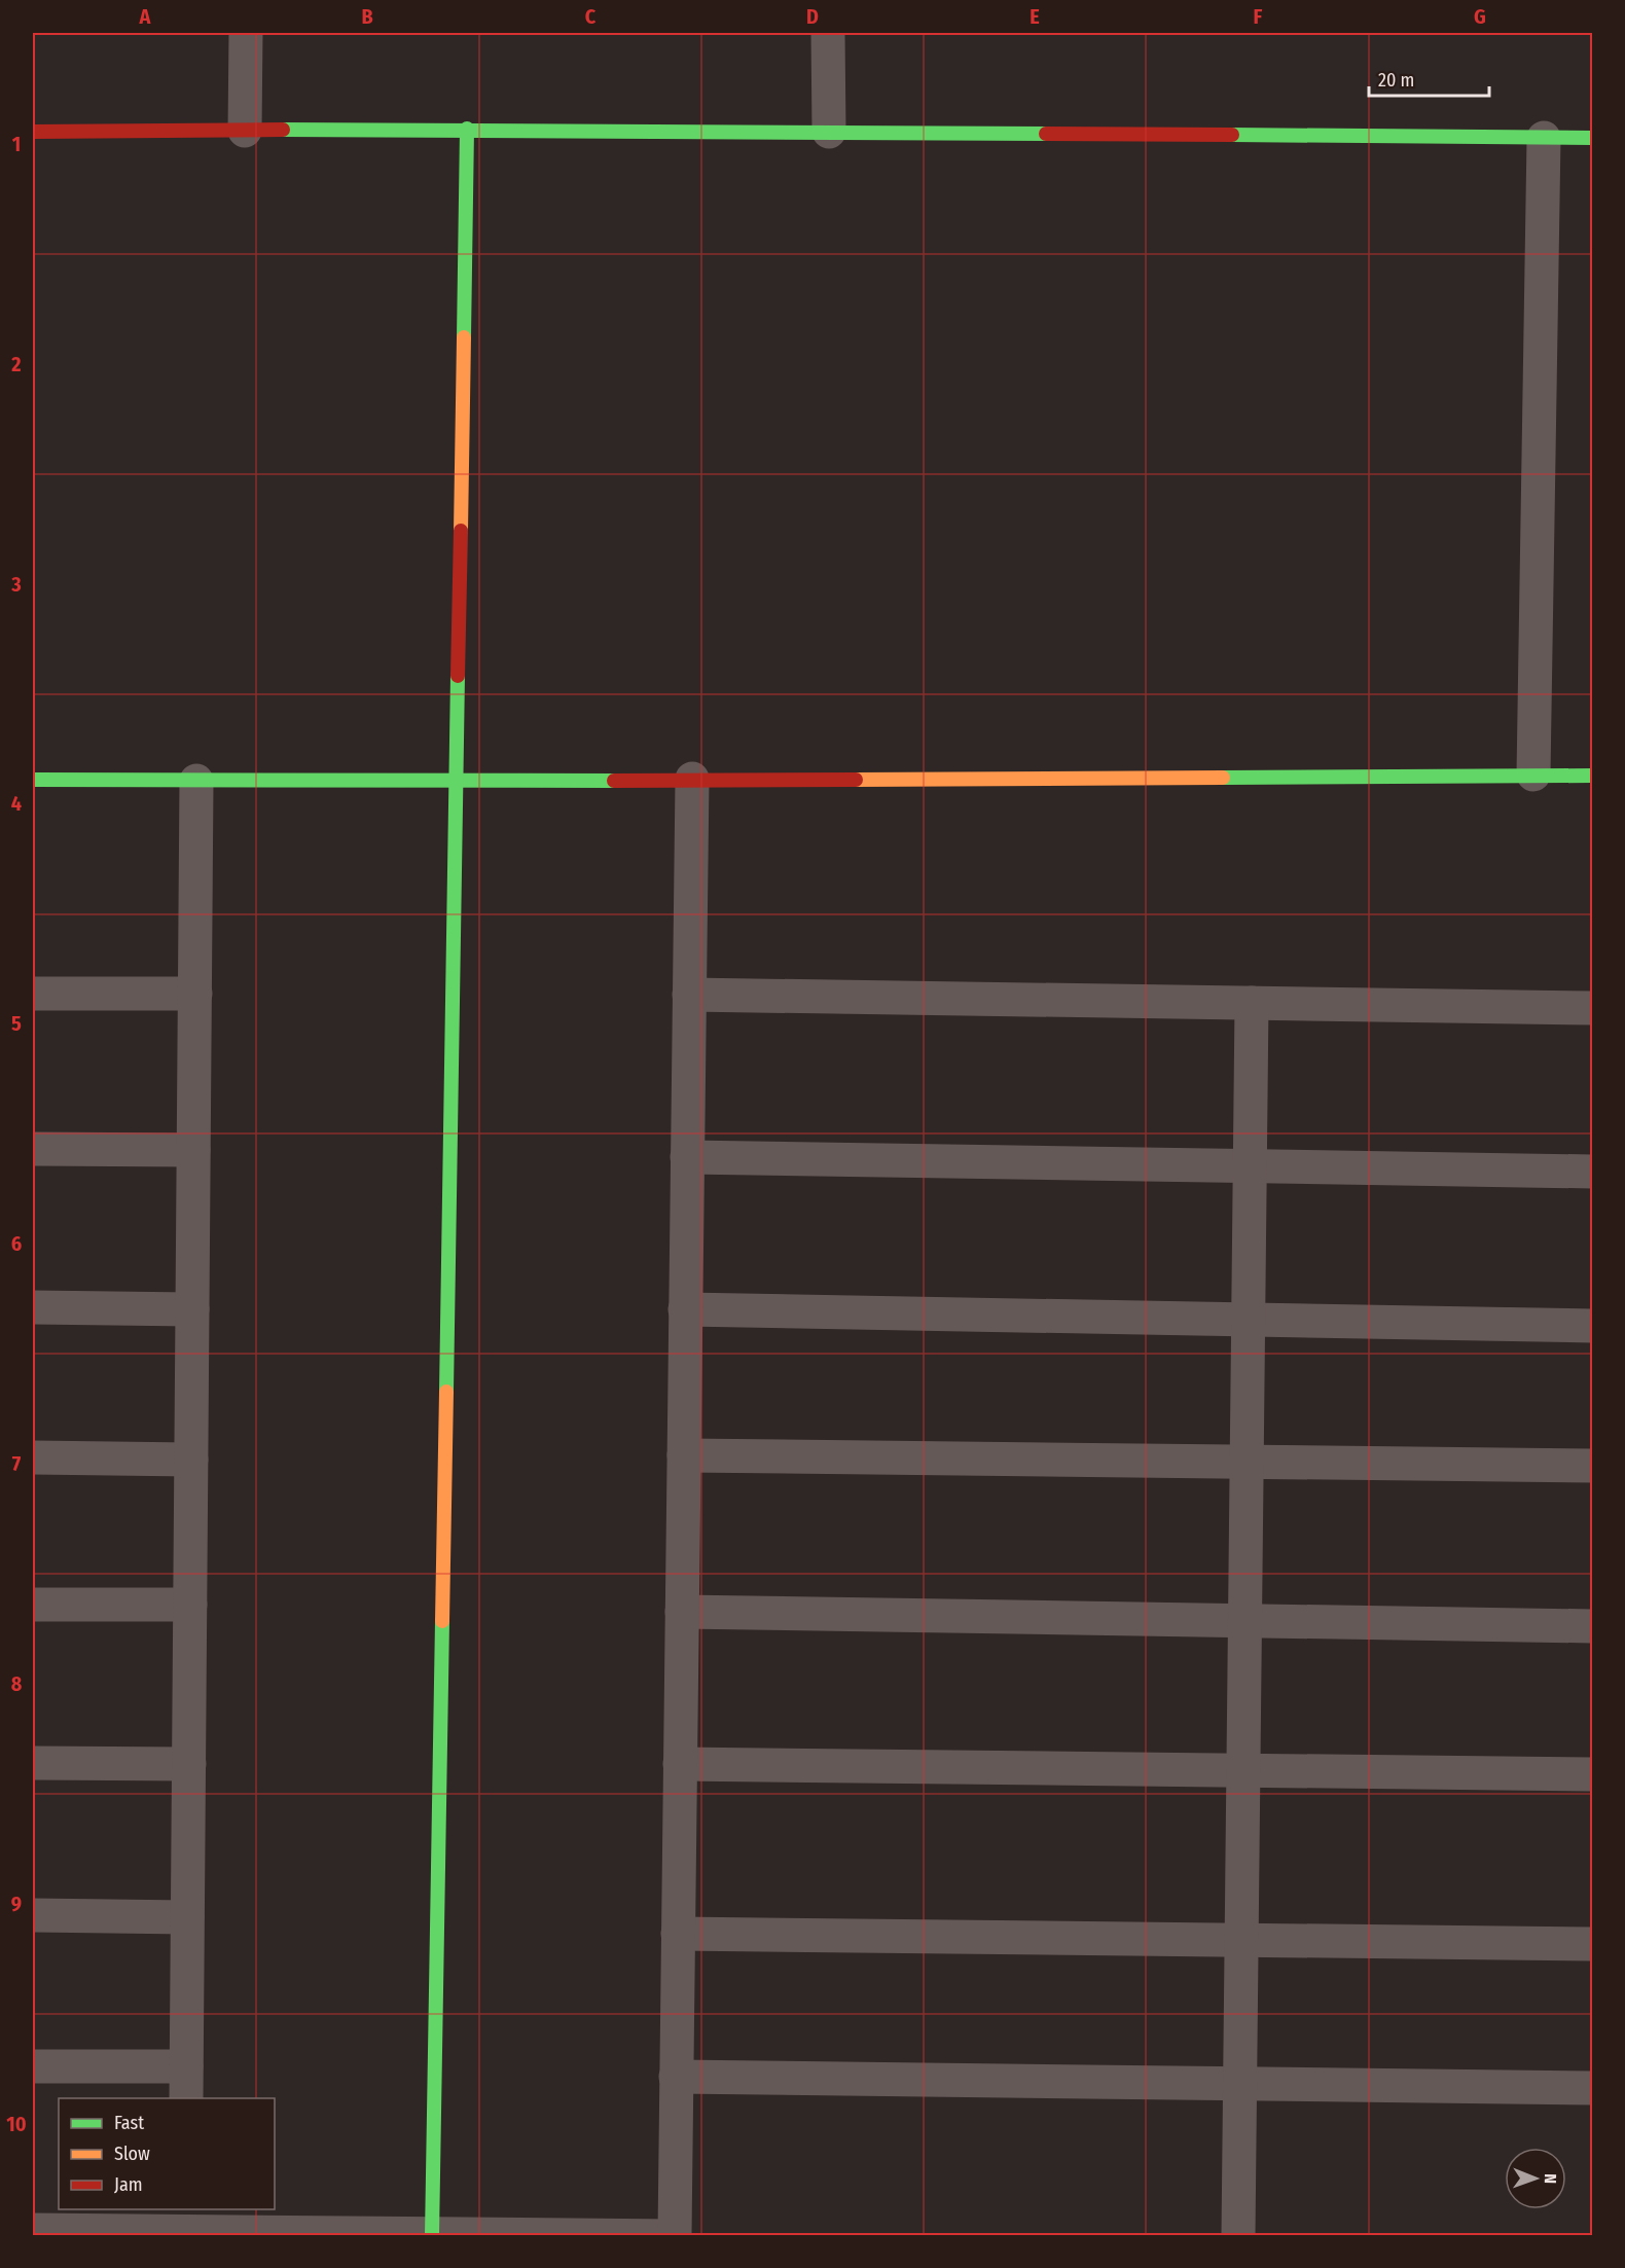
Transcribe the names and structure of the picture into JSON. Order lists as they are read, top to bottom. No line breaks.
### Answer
{"legend":["Fast","Slow","Jam"],"scale_bar":"20 m","north":"right","grid":{"columns":["A","B","C","D","E","F","G"],"rows":["1","2","3","4","5","6","7","8","9","10"]}}
